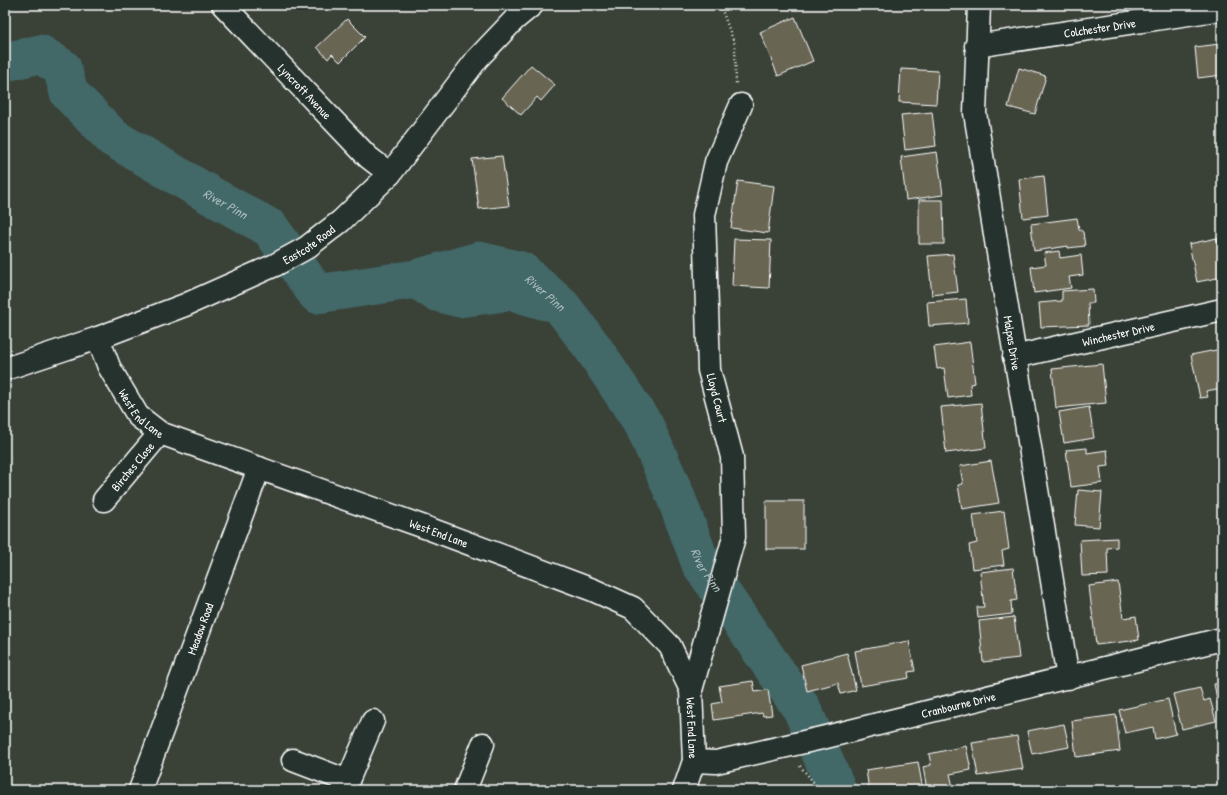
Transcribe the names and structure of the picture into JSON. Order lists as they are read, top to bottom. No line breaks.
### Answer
{"streets":{"street":["Colchester Drive","Lyncroft Avenue","Eastcote Road","Winchester Drive","Malpas Drive","Lloyd Court","West End Lane","Birches Close","Meadow Road","Cranbourne Drive"]},"crossings":[["Colchester Drive","Malpas Drive"],["Lyncroft Avenue","Eastcote Road"],["Eastcote Road","West End Lane"],["Winchester Drive","Malpas Drive"],["Malpas Drive","Cranbourne Drive"],["Lloyd Court","West End Lane"],["West End Lane","Birches Close"],["West End Lane","Meadow Road"],["West End Lane","Cranbourne Drive"]],"water":["River Pinn"]}
